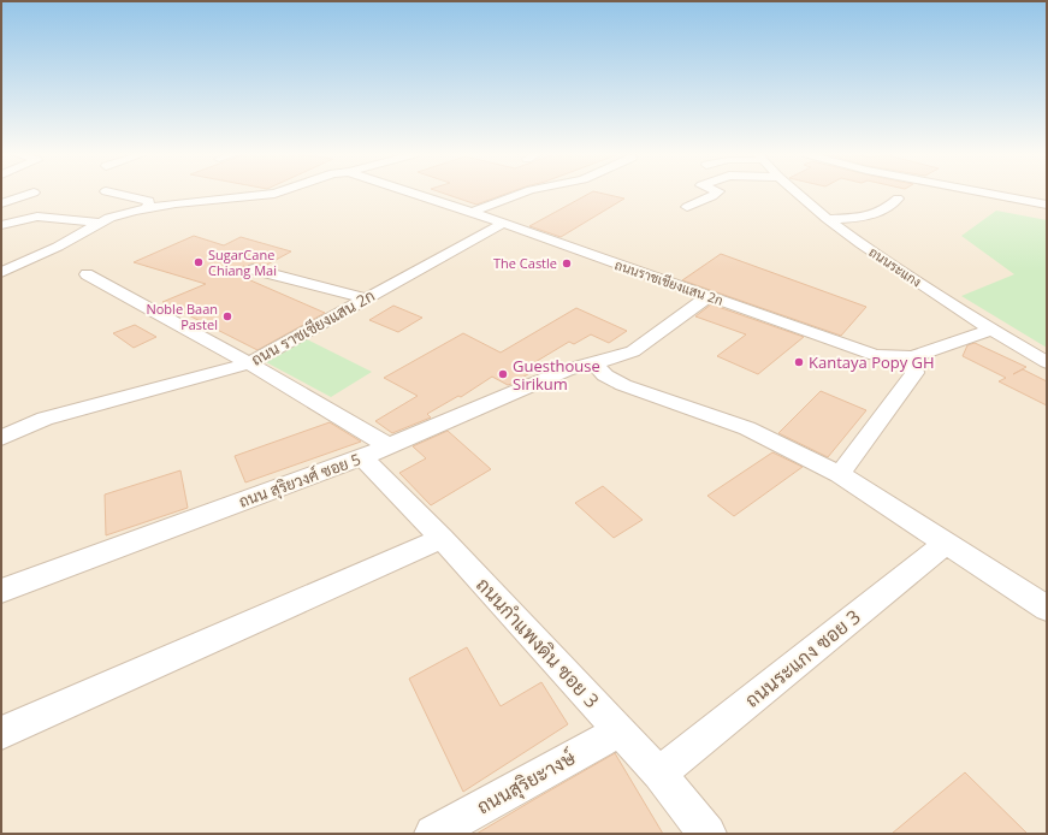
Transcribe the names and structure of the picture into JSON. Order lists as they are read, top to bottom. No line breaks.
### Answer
{"streets":{"street":["ถนนระแกง","ถนนราชเชียงแสน 2ก","ถนน ราชเชียงแสน 2ก","ถนน สุริยวงศ์ ซอย 5","ถนนกำแพงดิน ซอย 3","ถนนระแกง ซอย 3","ถนนสุริยะางษ์"]},"crossings":[["ถนนระแกง","ถนนราชเชียงแสน 2ก"],["ถนนราชเชียงแสน 2ก","ถนน ราชเชียงแสน 2ก"],["ถนนราชเชียงแสน 2ก","ถนน สุริยวงศ์ ซอย 5"],["ถนน ราชเชียงแสน 2ก","ถนนกำแพงดิน ซอย 3"],["ถนน สุริยวงศ์ ซอย 5","ถนนกำแพงดิน ซอย 3"],["ถนนกำแพงดิน ซอย 3","ถนนระแกง ซอย 3"],["ถนนกำแพงดิน ซอย 3","ถนนสุริยะางษ์"]],"places":["SugarCane Chiang Mai","The Castle","Noble Baan Pastel","Kantaya Popy GH","Guesthouse Sirikum"]}
